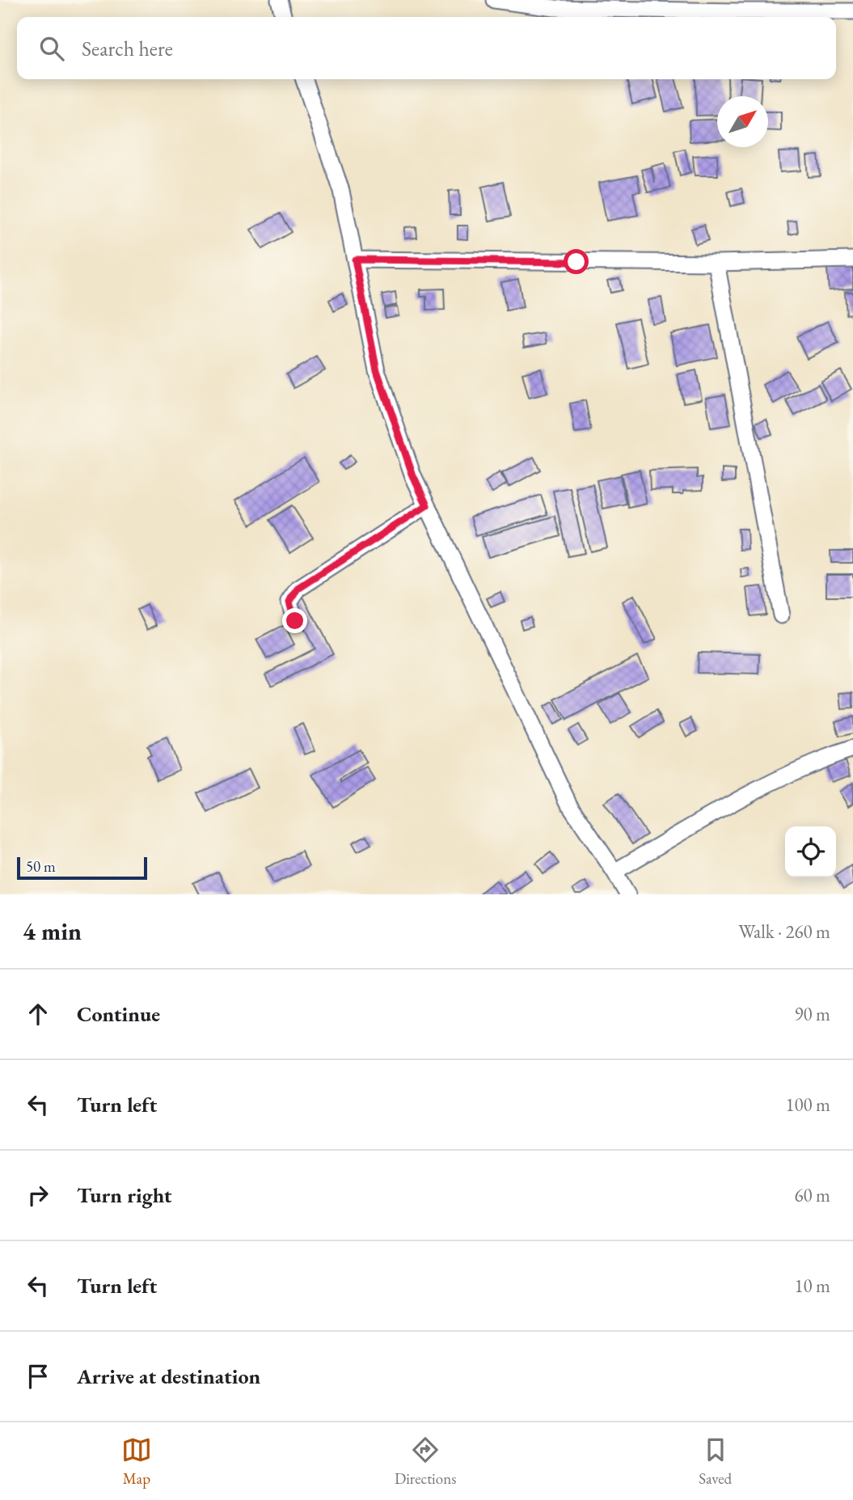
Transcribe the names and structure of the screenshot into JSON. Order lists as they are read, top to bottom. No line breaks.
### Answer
{"scale_bar":"50 m","north":"top right","page":{"search":"Search here","scale":"50 m","heading":["4 min","Walk · 260 m"],"list":[["Continue","90 m"],["Turn left","100 m"],["Turn right","60 m"],["Turn left","10 m"],"Arrive at destination"],"nav":["Map","Directions","Saved"]}}
